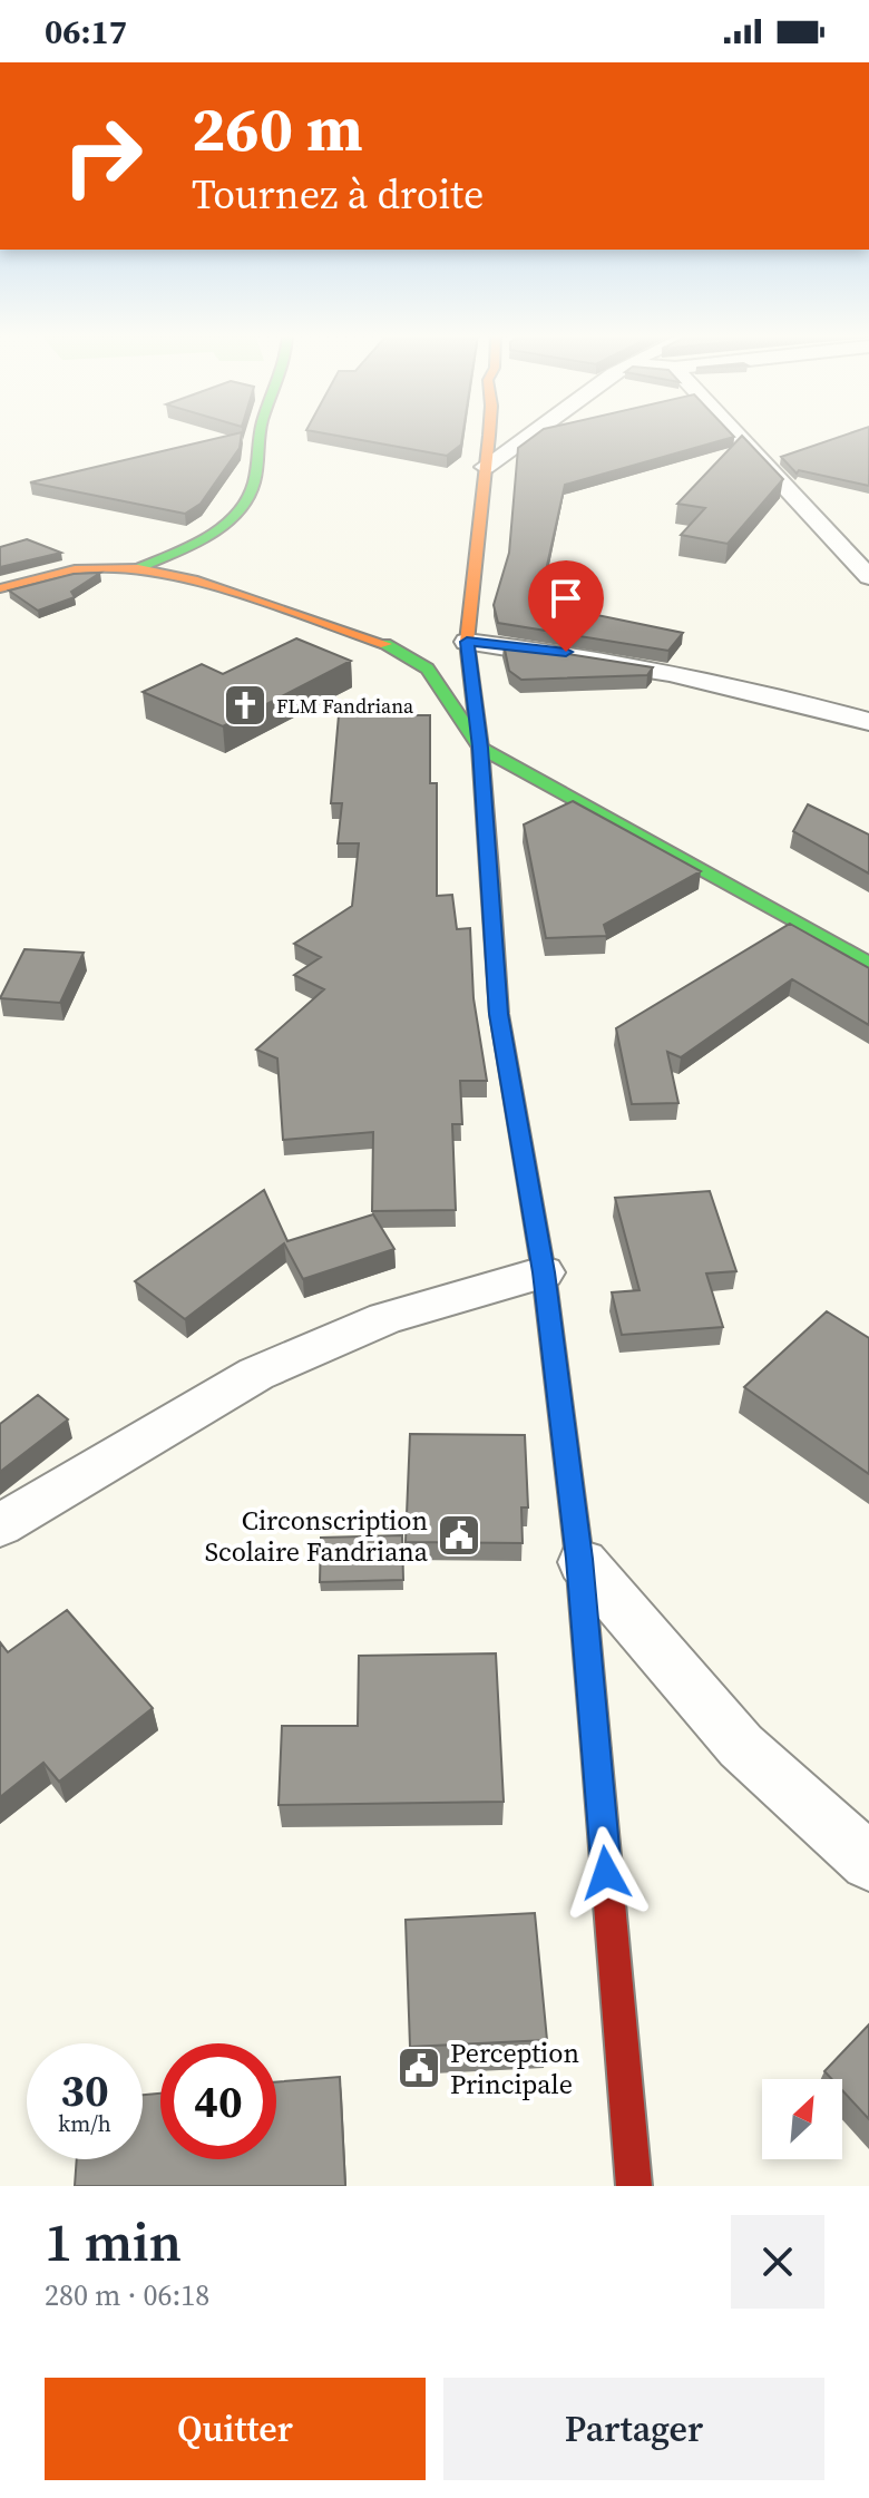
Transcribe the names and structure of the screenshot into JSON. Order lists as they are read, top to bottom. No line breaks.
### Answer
{"places":{"church":["FLM Fandriana"],"public building":["Circonscription Scolaire Fandriana","Perception Principale"]},"north":"top right","page":{"status":"06:17","turn":["260 m","Tournez à droite"],"speed":"30 km/h","limit":"40","heading":["1 min","280 m · 06:18"],"buttons":["Quitter","Partager"]}}
